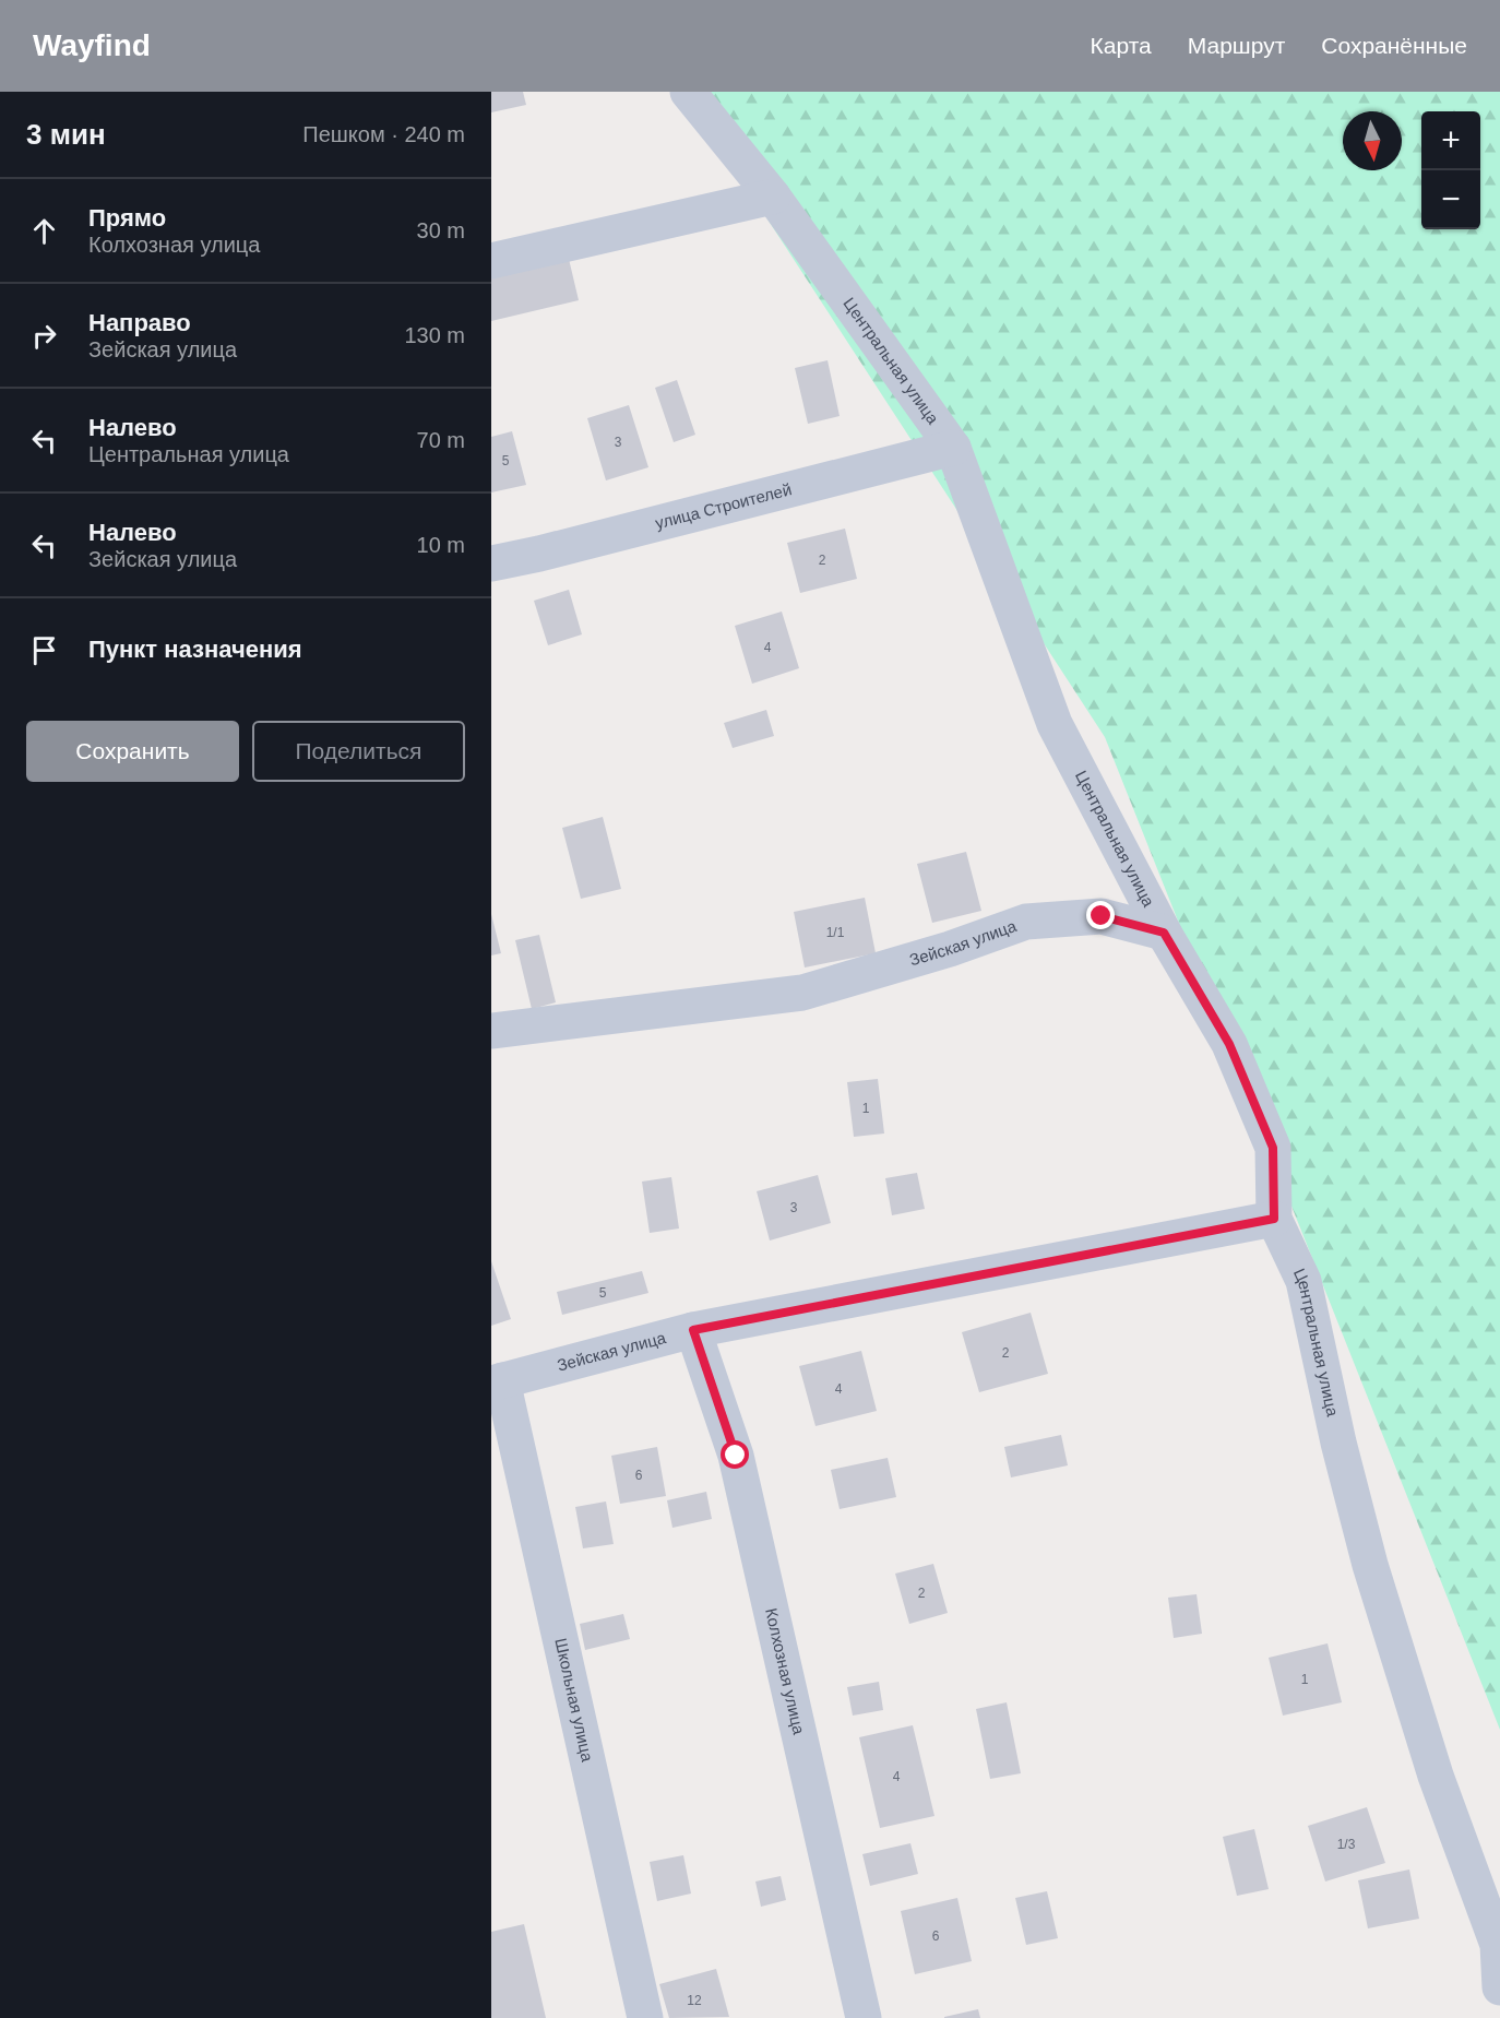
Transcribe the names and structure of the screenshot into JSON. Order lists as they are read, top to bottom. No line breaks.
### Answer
{"streets":{"street":["Центральная улица","улица Строителей","Зейская улица","Колхозная улица","Школьная улица"]},"crossings":[["Центральная улица","улица Строителей"],["Центральная улица","Зейская улица"],["Зейская улица","Колхозная улица"],["Зейская улица","Школьная улица"]],"house_numbers":["3","5","2","4","1/1","1","3","5","2","4","6","2","1","4","1/3","6","12"],"north":"bottom","page":{"header":"Wayfind","nav":["Карта","Маршрут","Сохранённые"],"heading":["3 мин","Пешком · 240 m"],"map_buttons":["+","−"],"list":[["Прямо","Колхозная улица","30 m"],["Направо","Зейская улица","130 m"],["Налево","Центральная улица","70 m"],["Налево","Зейская улица","10 m"],"Пункт назначения"],"buttons":["Сохранить","Поделиться"]}}
